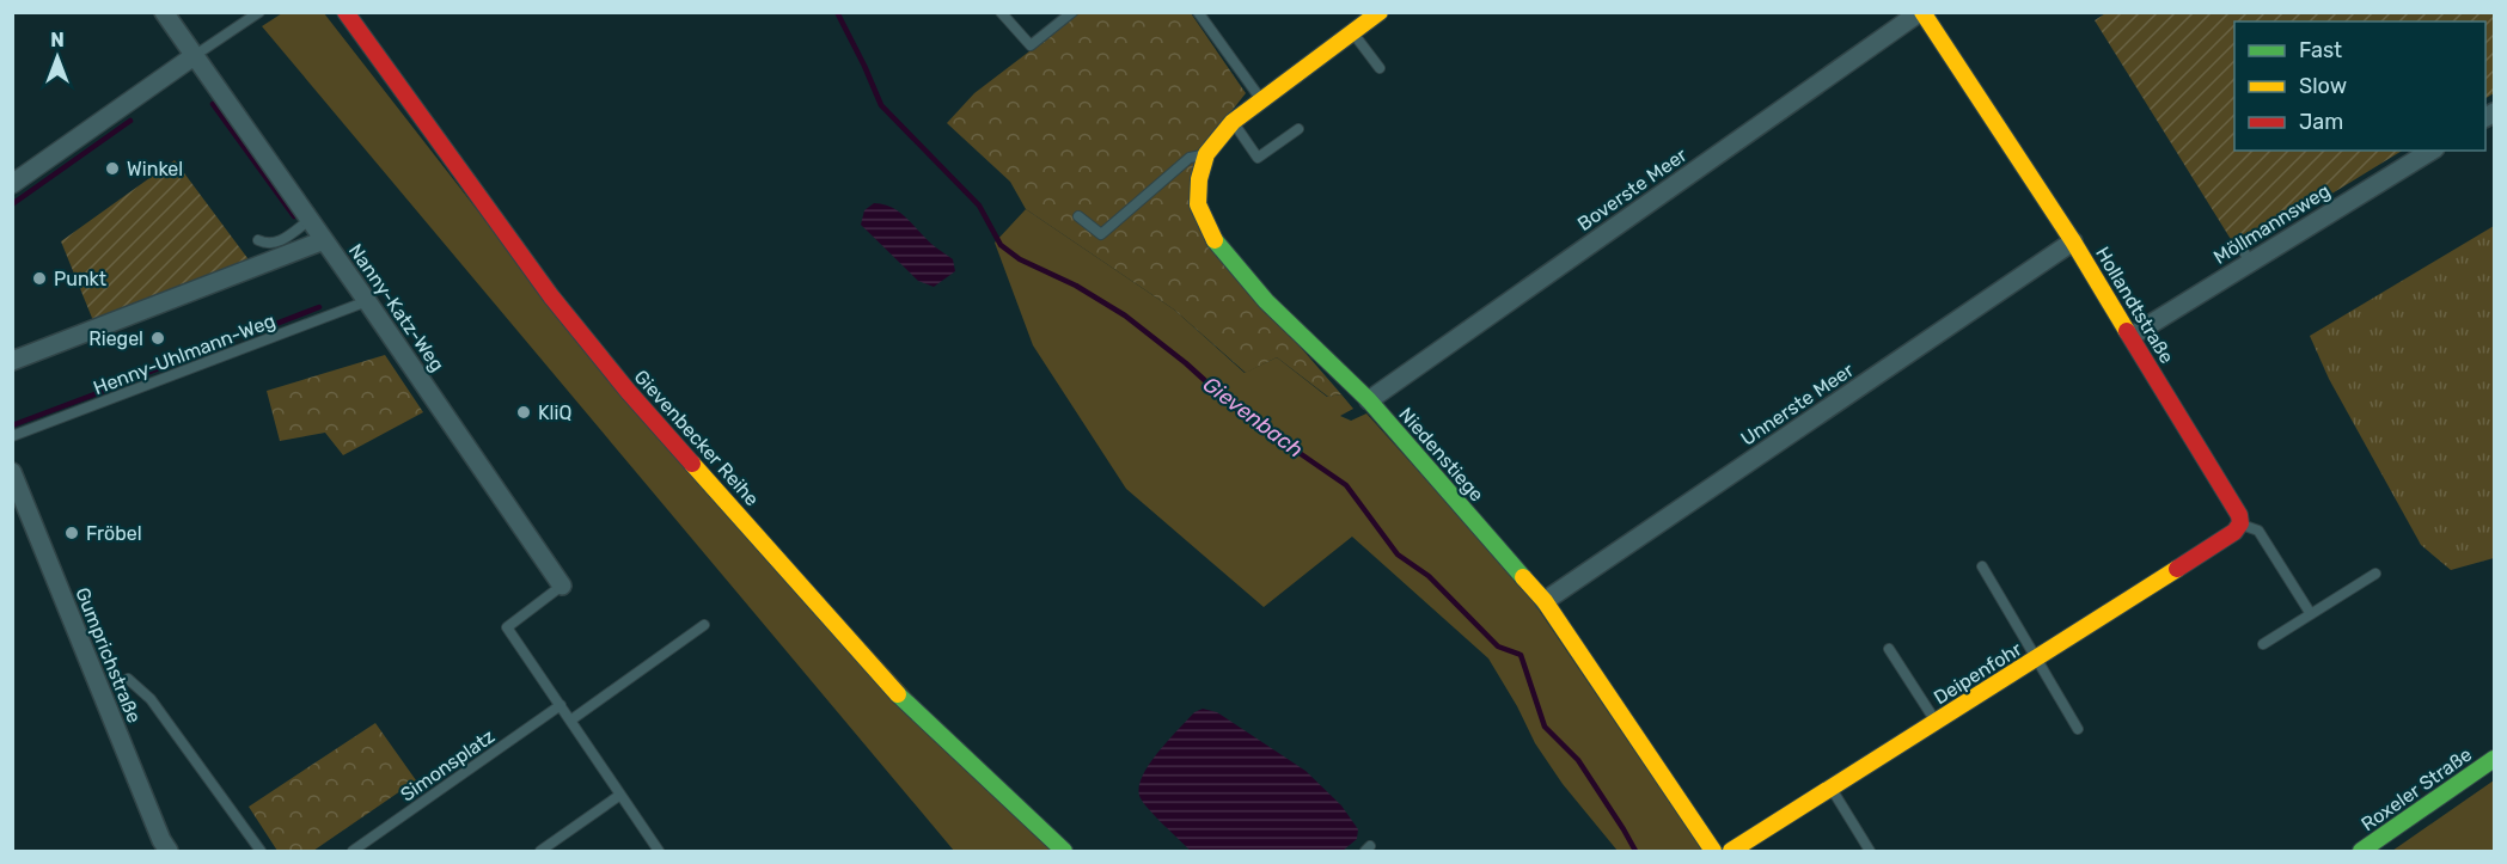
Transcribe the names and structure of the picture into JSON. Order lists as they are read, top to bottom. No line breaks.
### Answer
{"streets":{"street":["Boverste Meer","Möllmannsweg","Hollandtstraße","Nanny-Katz-Weg","Unnerste Meer","Gievenbecker Reihe","Niedenstiege","Gumprichstraße","Deipenfohr","Roxeler Straße"],"lane":["Henny-Uhlmann-Weg","Simonsplatz"]},"crossings":[["Boverste Meer","Hollandtstraße"],["Boverste Meer","Niedenstiege"],["Möllmannsweg","Hollandtstraße"],["Hollandtstraße","Unnerste Meer"],["Hollandtstraße","Deipenfohr"],["Nanny-Katz-Weg","Henny-Uhlmann-Weg"],["Unnerste Meer","Niedenstiege"]],"water":["Gievenbach"],"places":["Winkel","Punkt","Riegel","KliQ","Fröbel"],"legend":["Fast","Slow","Jam"],"north":"top"}
